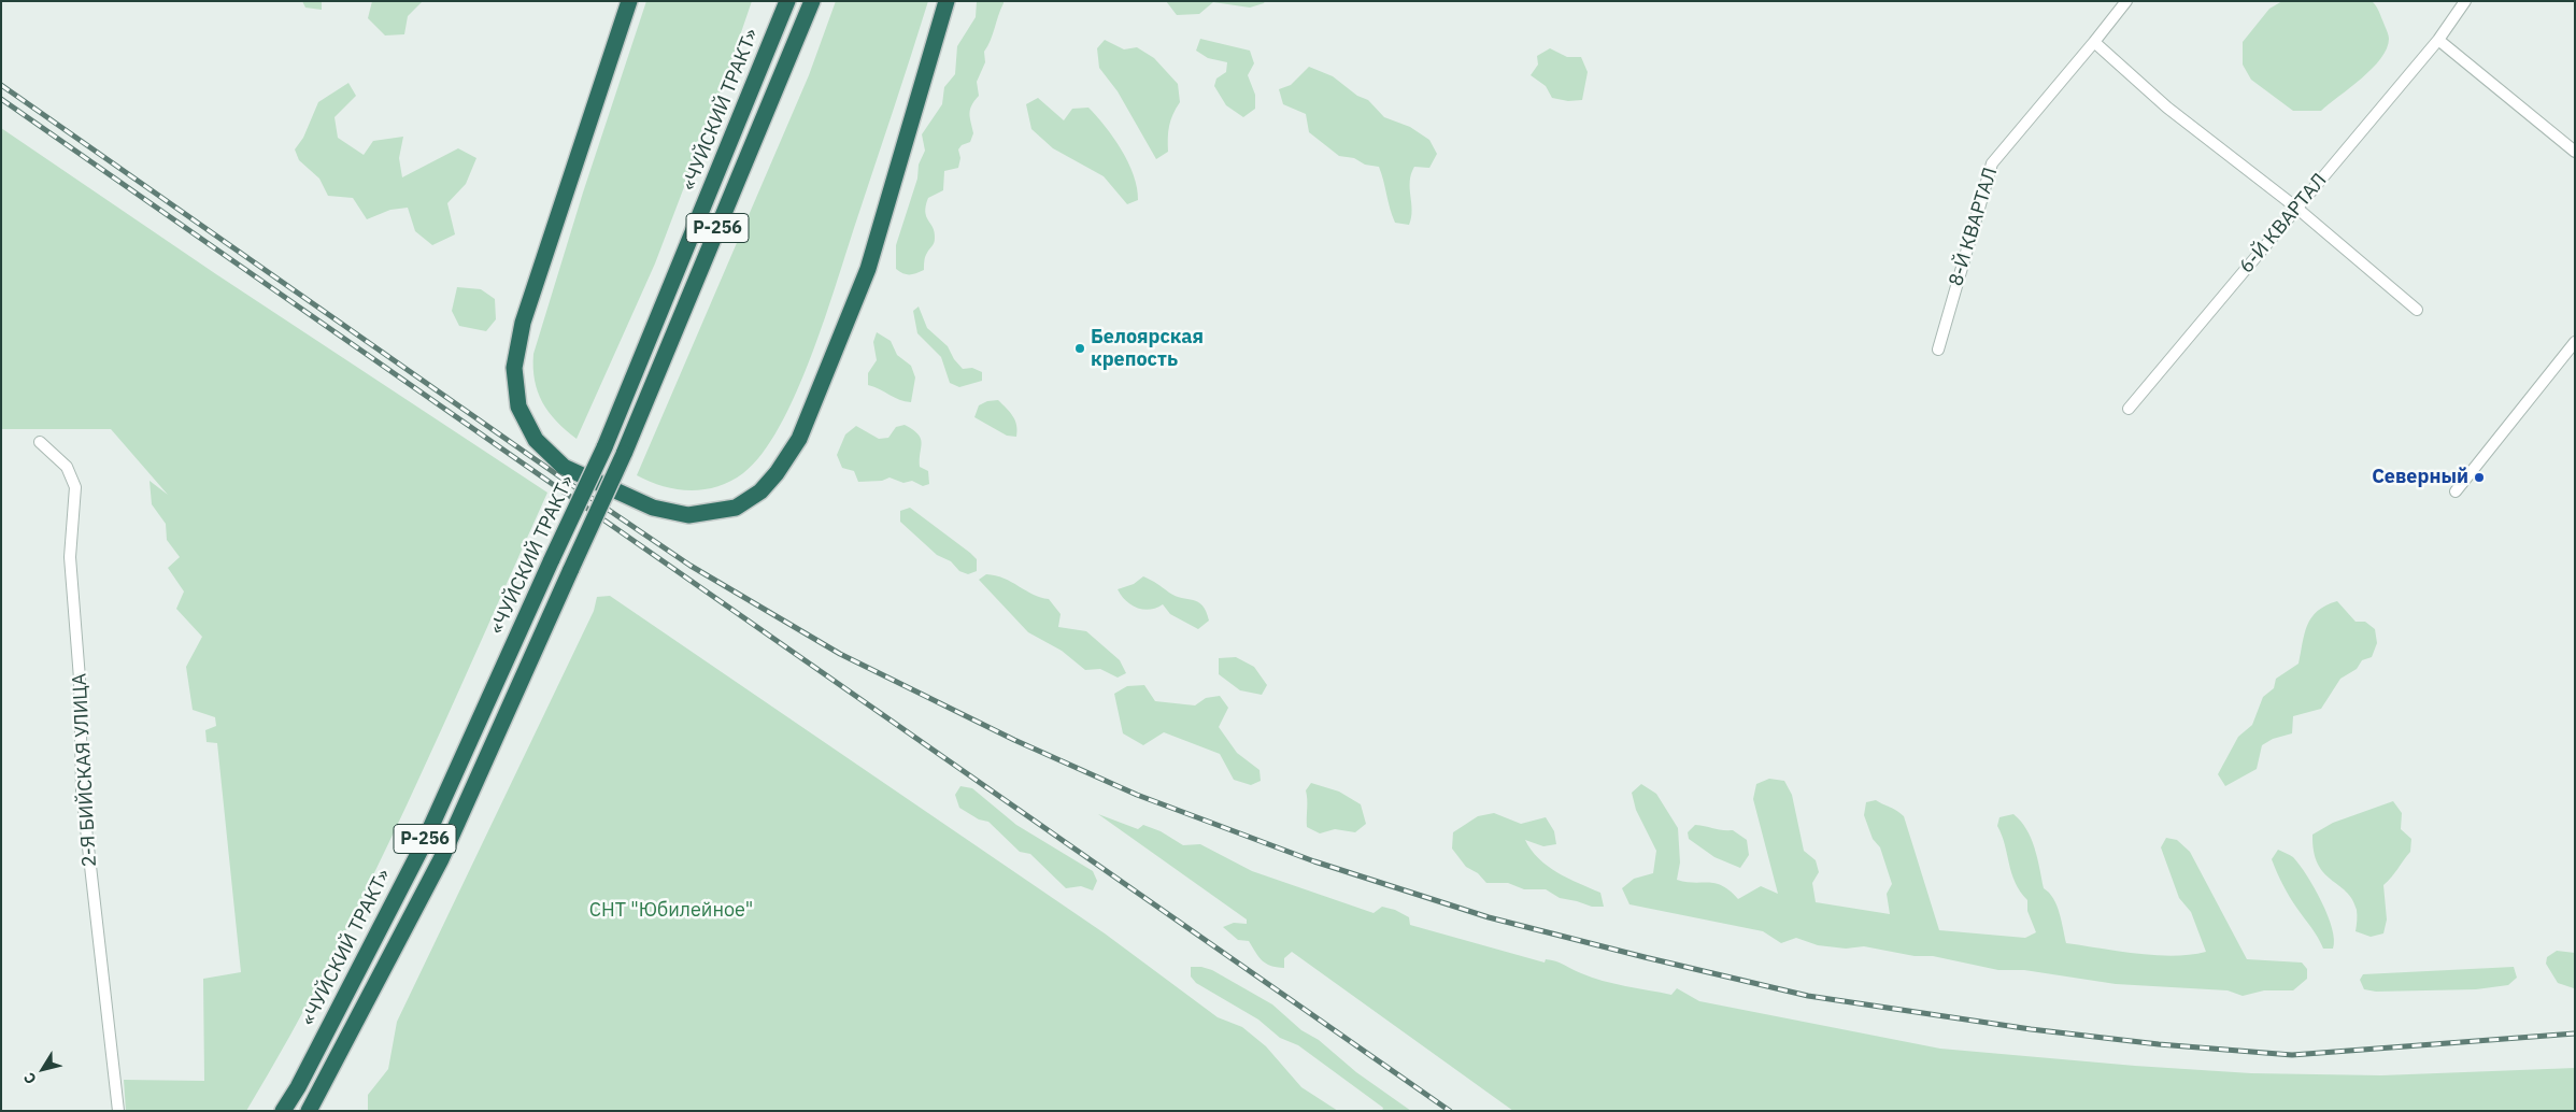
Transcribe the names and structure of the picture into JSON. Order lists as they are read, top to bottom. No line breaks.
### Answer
{"streets":{"highway":["«ЧУЙСКИЙ ТРАКТ»","Р-256"],"street":["6-Й КВАРТАЛ","8-Й КВАРТАЛ","2-Я БИЙСКАЯ УЛИЦА"]},"parks":["СНТ \"Юбилейное\""],"places":["Белоярская крепость","Северный"],"north":"bottom left"}
